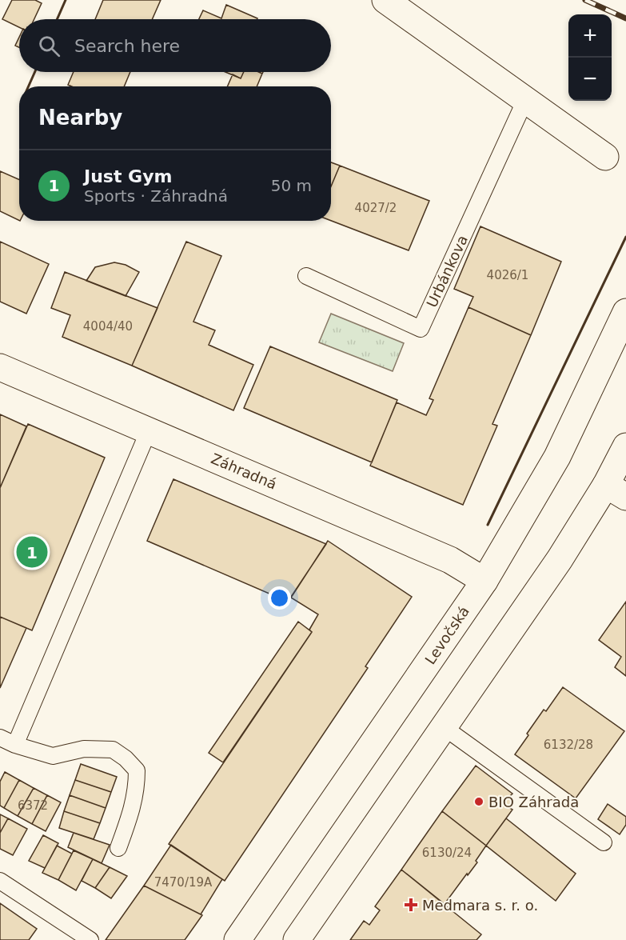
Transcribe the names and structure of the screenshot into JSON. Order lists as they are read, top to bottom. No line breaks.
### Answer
{"streets":{"main road":["Záhradná","Levočská"],"lane":["Urbánkova"]},"crossings":[["Záhradná","Levočská"]],"places":{"other":["BIO Záhrada"],"health":["Medmara s. r. o."]},"house_numbers":["4027/2","4026/1","4004/40","6132/28","6372","6130/24","7470/19A"],"page":{"map_buttons":["+","−"],"search":"Search here","heading":"Nearby","list":[{"mark":"1","name":"Just Gym","note":"Sports · Záhradná","value":"50 m"}],"pins":"1"}}
